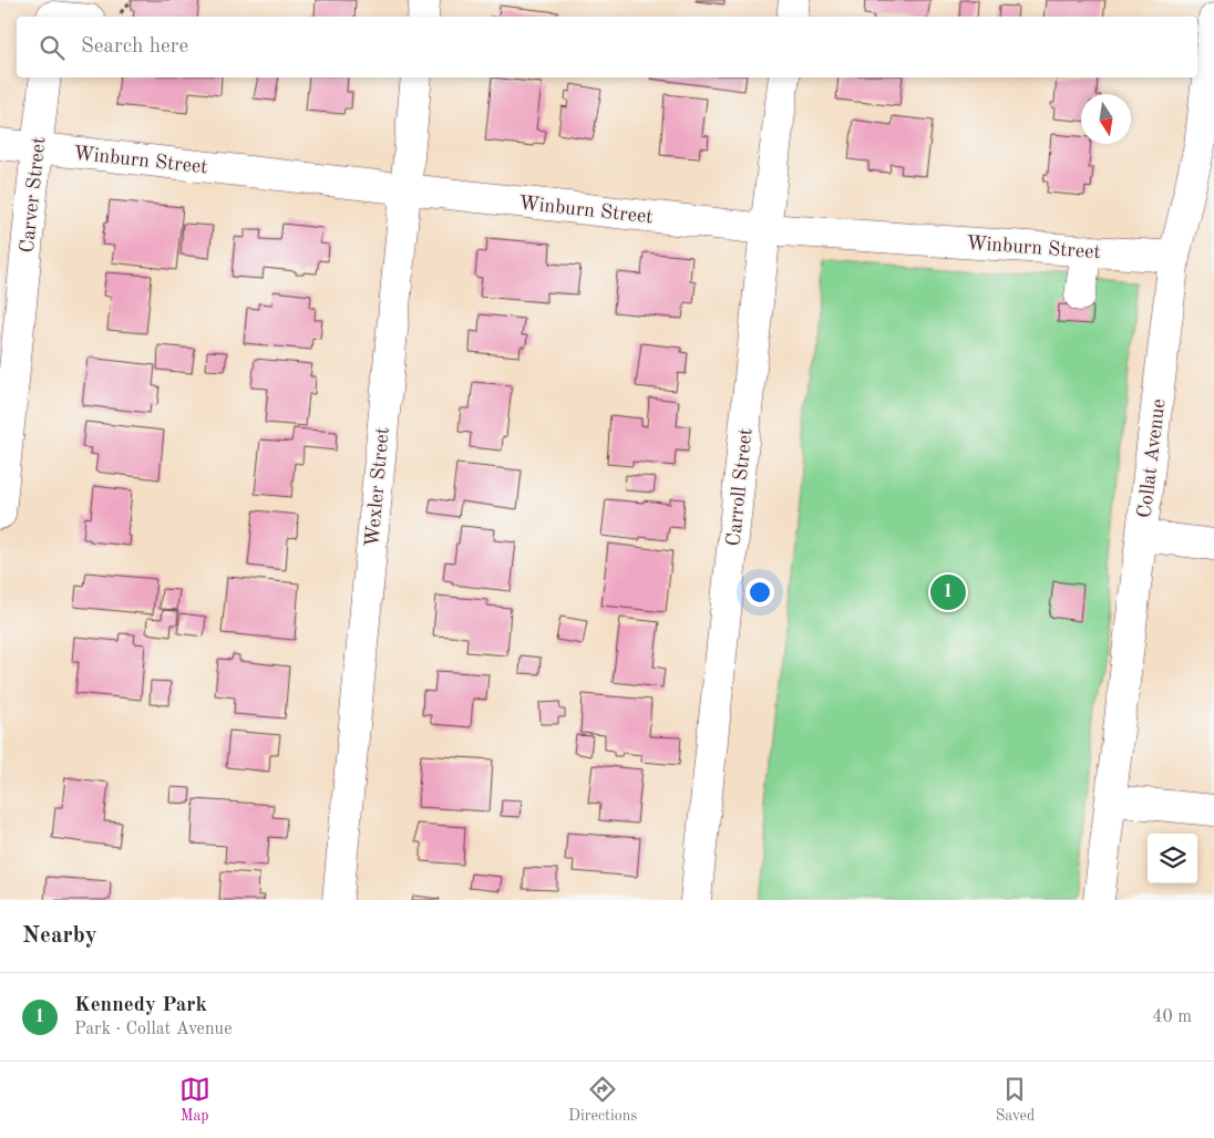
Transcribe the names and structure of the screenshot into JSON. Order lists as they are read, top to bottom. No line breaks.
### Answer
{"streets":{"street":["Winburn Street","Carver Street","Collat Avenue","Wexler Street","Carroll Street"]},"crossings":[["Winburn Street","Carver Street"],["Winburn Street","Collat Avenue"],["Winburn Street","Wexler Street"],["Winburn Street","Carroll Street"]],"north":"bottom","page":{"search":"Search here","pins":"1","heading":"Nearby","list":[{"mark":"1","name":"Kennedy Park","note":"Park · Collat Avenue","value":"40 m"}],"nav":["Map","Directions","Saved"]}}
